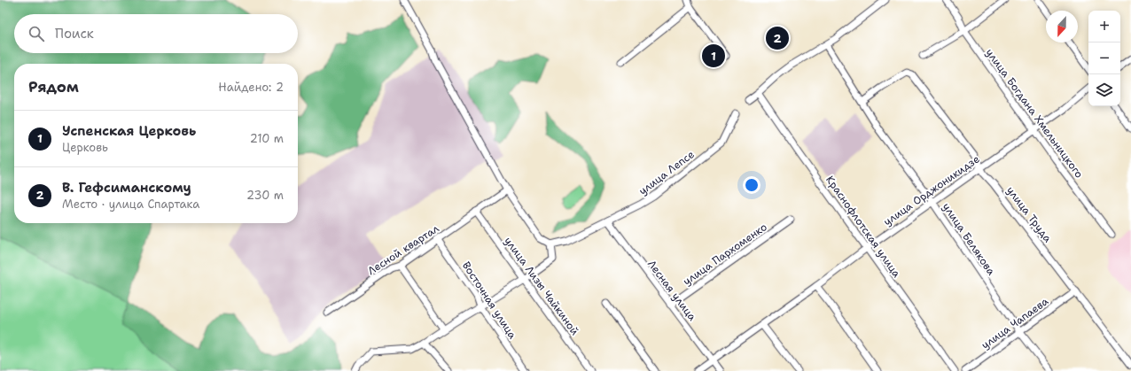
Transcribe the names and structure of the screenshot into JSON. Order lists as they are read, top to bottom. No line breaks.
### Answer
{"streets":{"street":["улица Богдана Хмельницкого","улица Лепсе","улица Орджоникидзе","улица Труда","Краснофлотская улица","улица Белякова","Лесной квартал","улица Пархоменко","улица Лизы Чайкиной","Лесная улица","Восточная улица","улица Чапаева"]},"crossings":[["улица Богдана Хмельницкого","улица Орджоникидзе"],["улица Лепсе","Лесная улица"],["улица Орджоникидзе","улица Труда"],["улица Орджоникидзе","Краснофлотская улица"],["улица Орджоникидзе","улица Белякова"],["улица Орджоникидзе","Лесная улица"],["улица Труда","улица Белякова"],["улица Труда","улица Чапаева"],["улица Белякова","улица Чапаева"],["Лесной квартал","улица Лизы Чайкиной"],["Лесной квартал","Восточная улица"],["улица Пархоменко","Лесная улица"]],"north":"bottom","page":{"map_buttons":["+","−"],"search":"Поиск","pins":["2","1"],"heading":["Рядом","Найдено: 2"],"list":[{"mark":"1","name":"Успенская Церковь","note":"Церковь","value":"210 m"},{"mark":"2","name":"В. Гефсиманскому","note":"Место · улица Спартака","value":"230 m"}]}}
